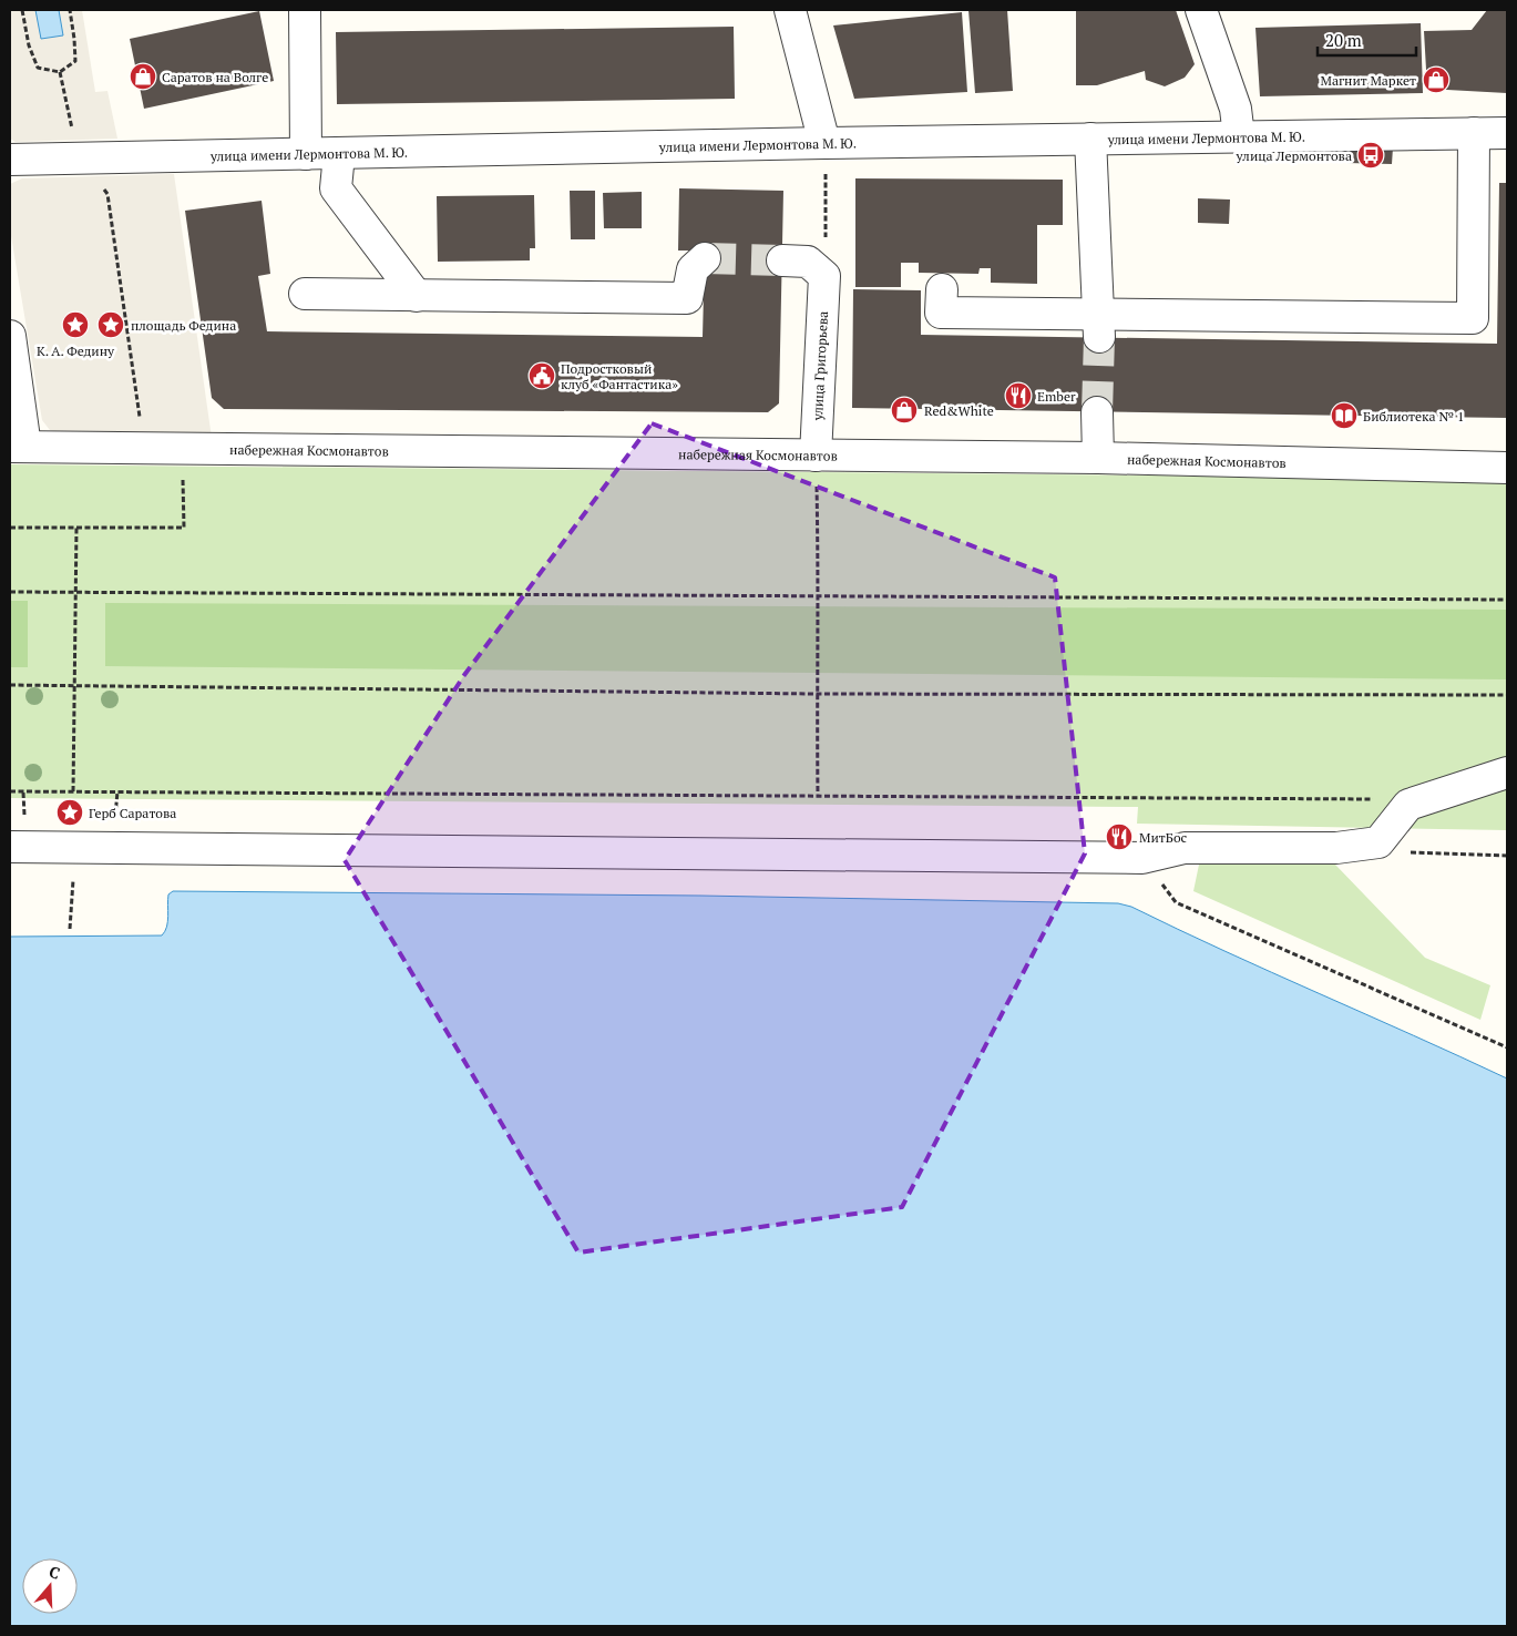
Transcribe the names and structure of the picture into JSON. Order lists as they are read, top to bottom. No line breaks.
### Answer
{"streets":{"street":["улица имени Лермонтова М. Ю.","улица Григорьева","набережная Космонавтов"]},"crossings":[["улица Григорьева","набережная Космонавтов"]],"places":{"shop":["Саратов на Волге","Магнит Маркет","Red&White"],"bus stop":["улица Лермонтова"],"place":["К. А. Федину","площадь Федина","Герб Саратова"],"public building":["Подростковый клуб «Фантастика»"],"restaurant":["Ember","МитБос"],"library":["Библиотека № 1"]},"scale_bar":"20 m","north":"top"}
